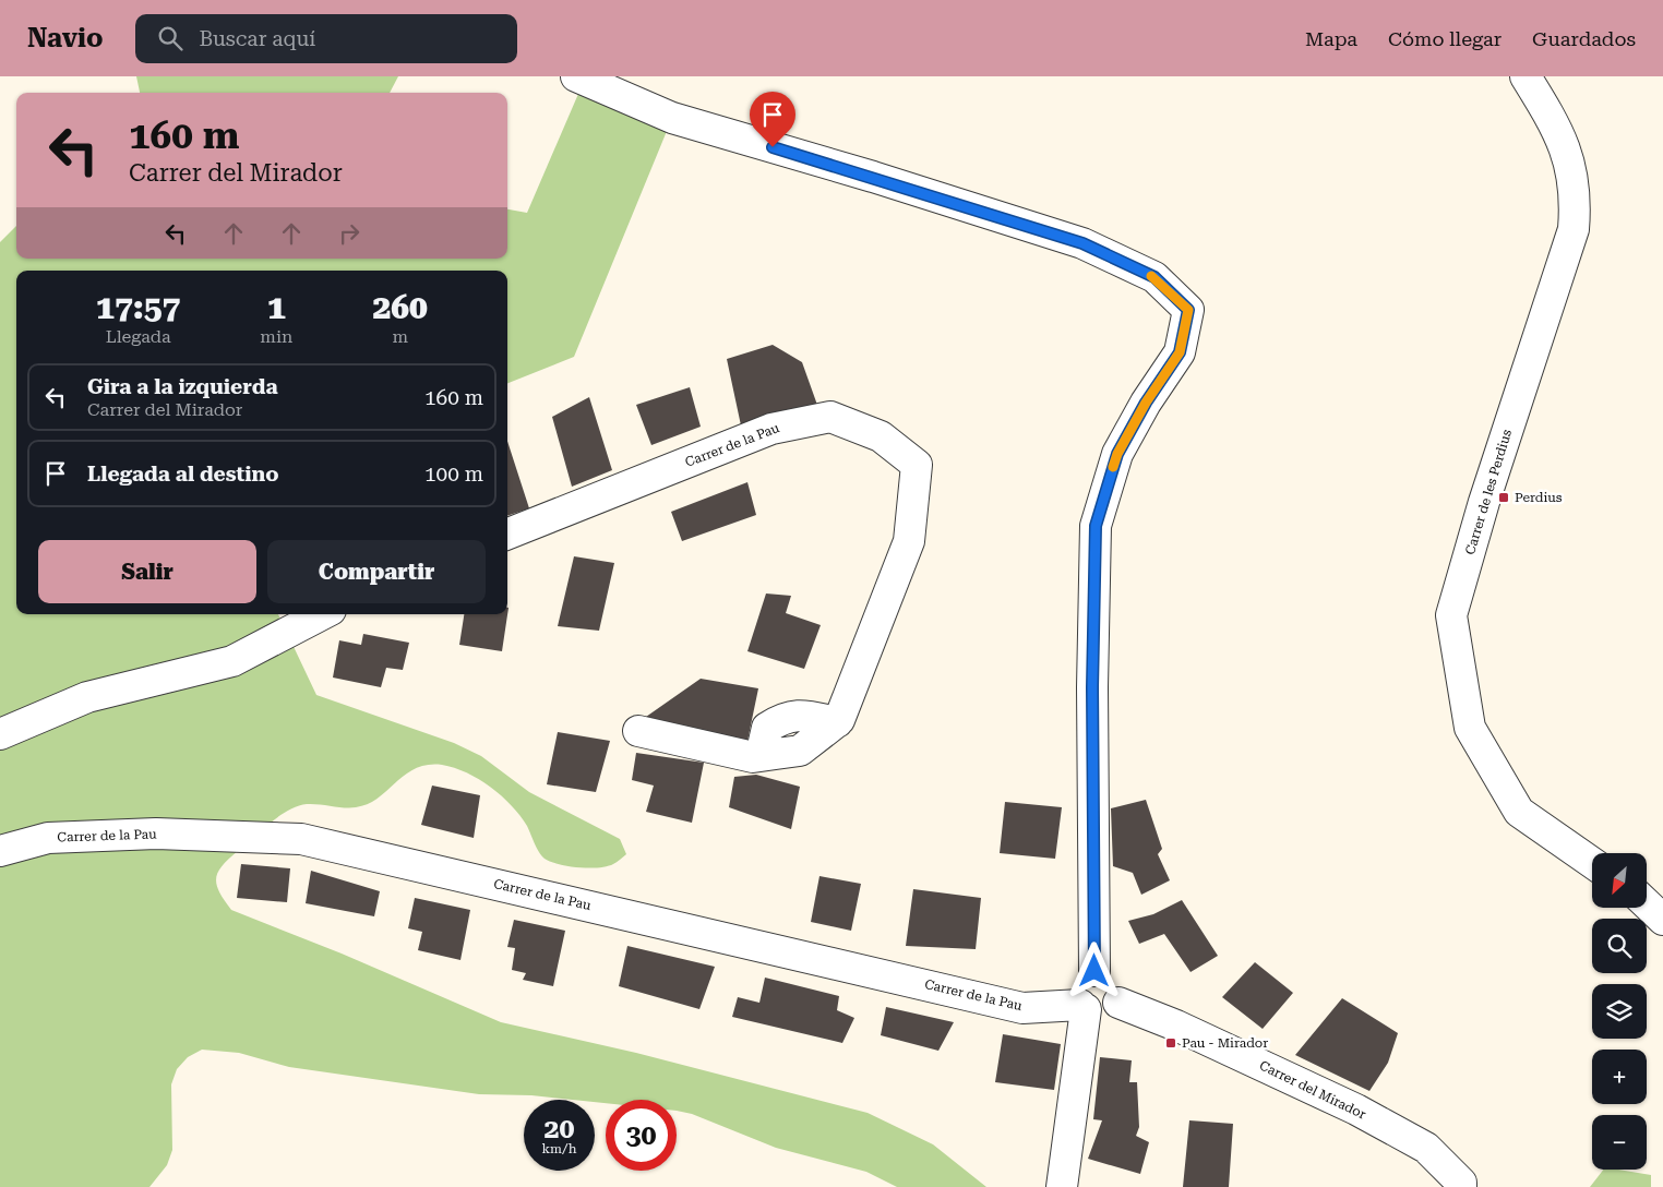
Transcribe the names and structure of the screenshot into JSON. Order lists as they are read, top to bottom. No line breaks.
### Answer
{"streets":{"street":["Carrer de la Pau","Carrer de les Perdius","Carrer del Mirador"]},"crossings":[["Carrer de la Pau","Carrer del Mirador"]],"places":{"transit":["Perdius","Pau - Mirador"]},"north":"bottom left","page":{"header":"Navio","search":"Buscar aquí","nav":["Mapa","Cómo llegar","Guardados"],"turn":["160 m","Carrer del Mirador"],"eta":["17:57","Llegada","1","min","260","m"],"list":[{"name":"Gira a la izquierda","note":"Carrer del Mirador","value":"160 m"},{"name":"Llegada al destino","value":"100 m"}],"buttons":["Salir","Compartir"],"map_buttons":["+","−"],"speed":"20 km/h","limit":"30"}}
